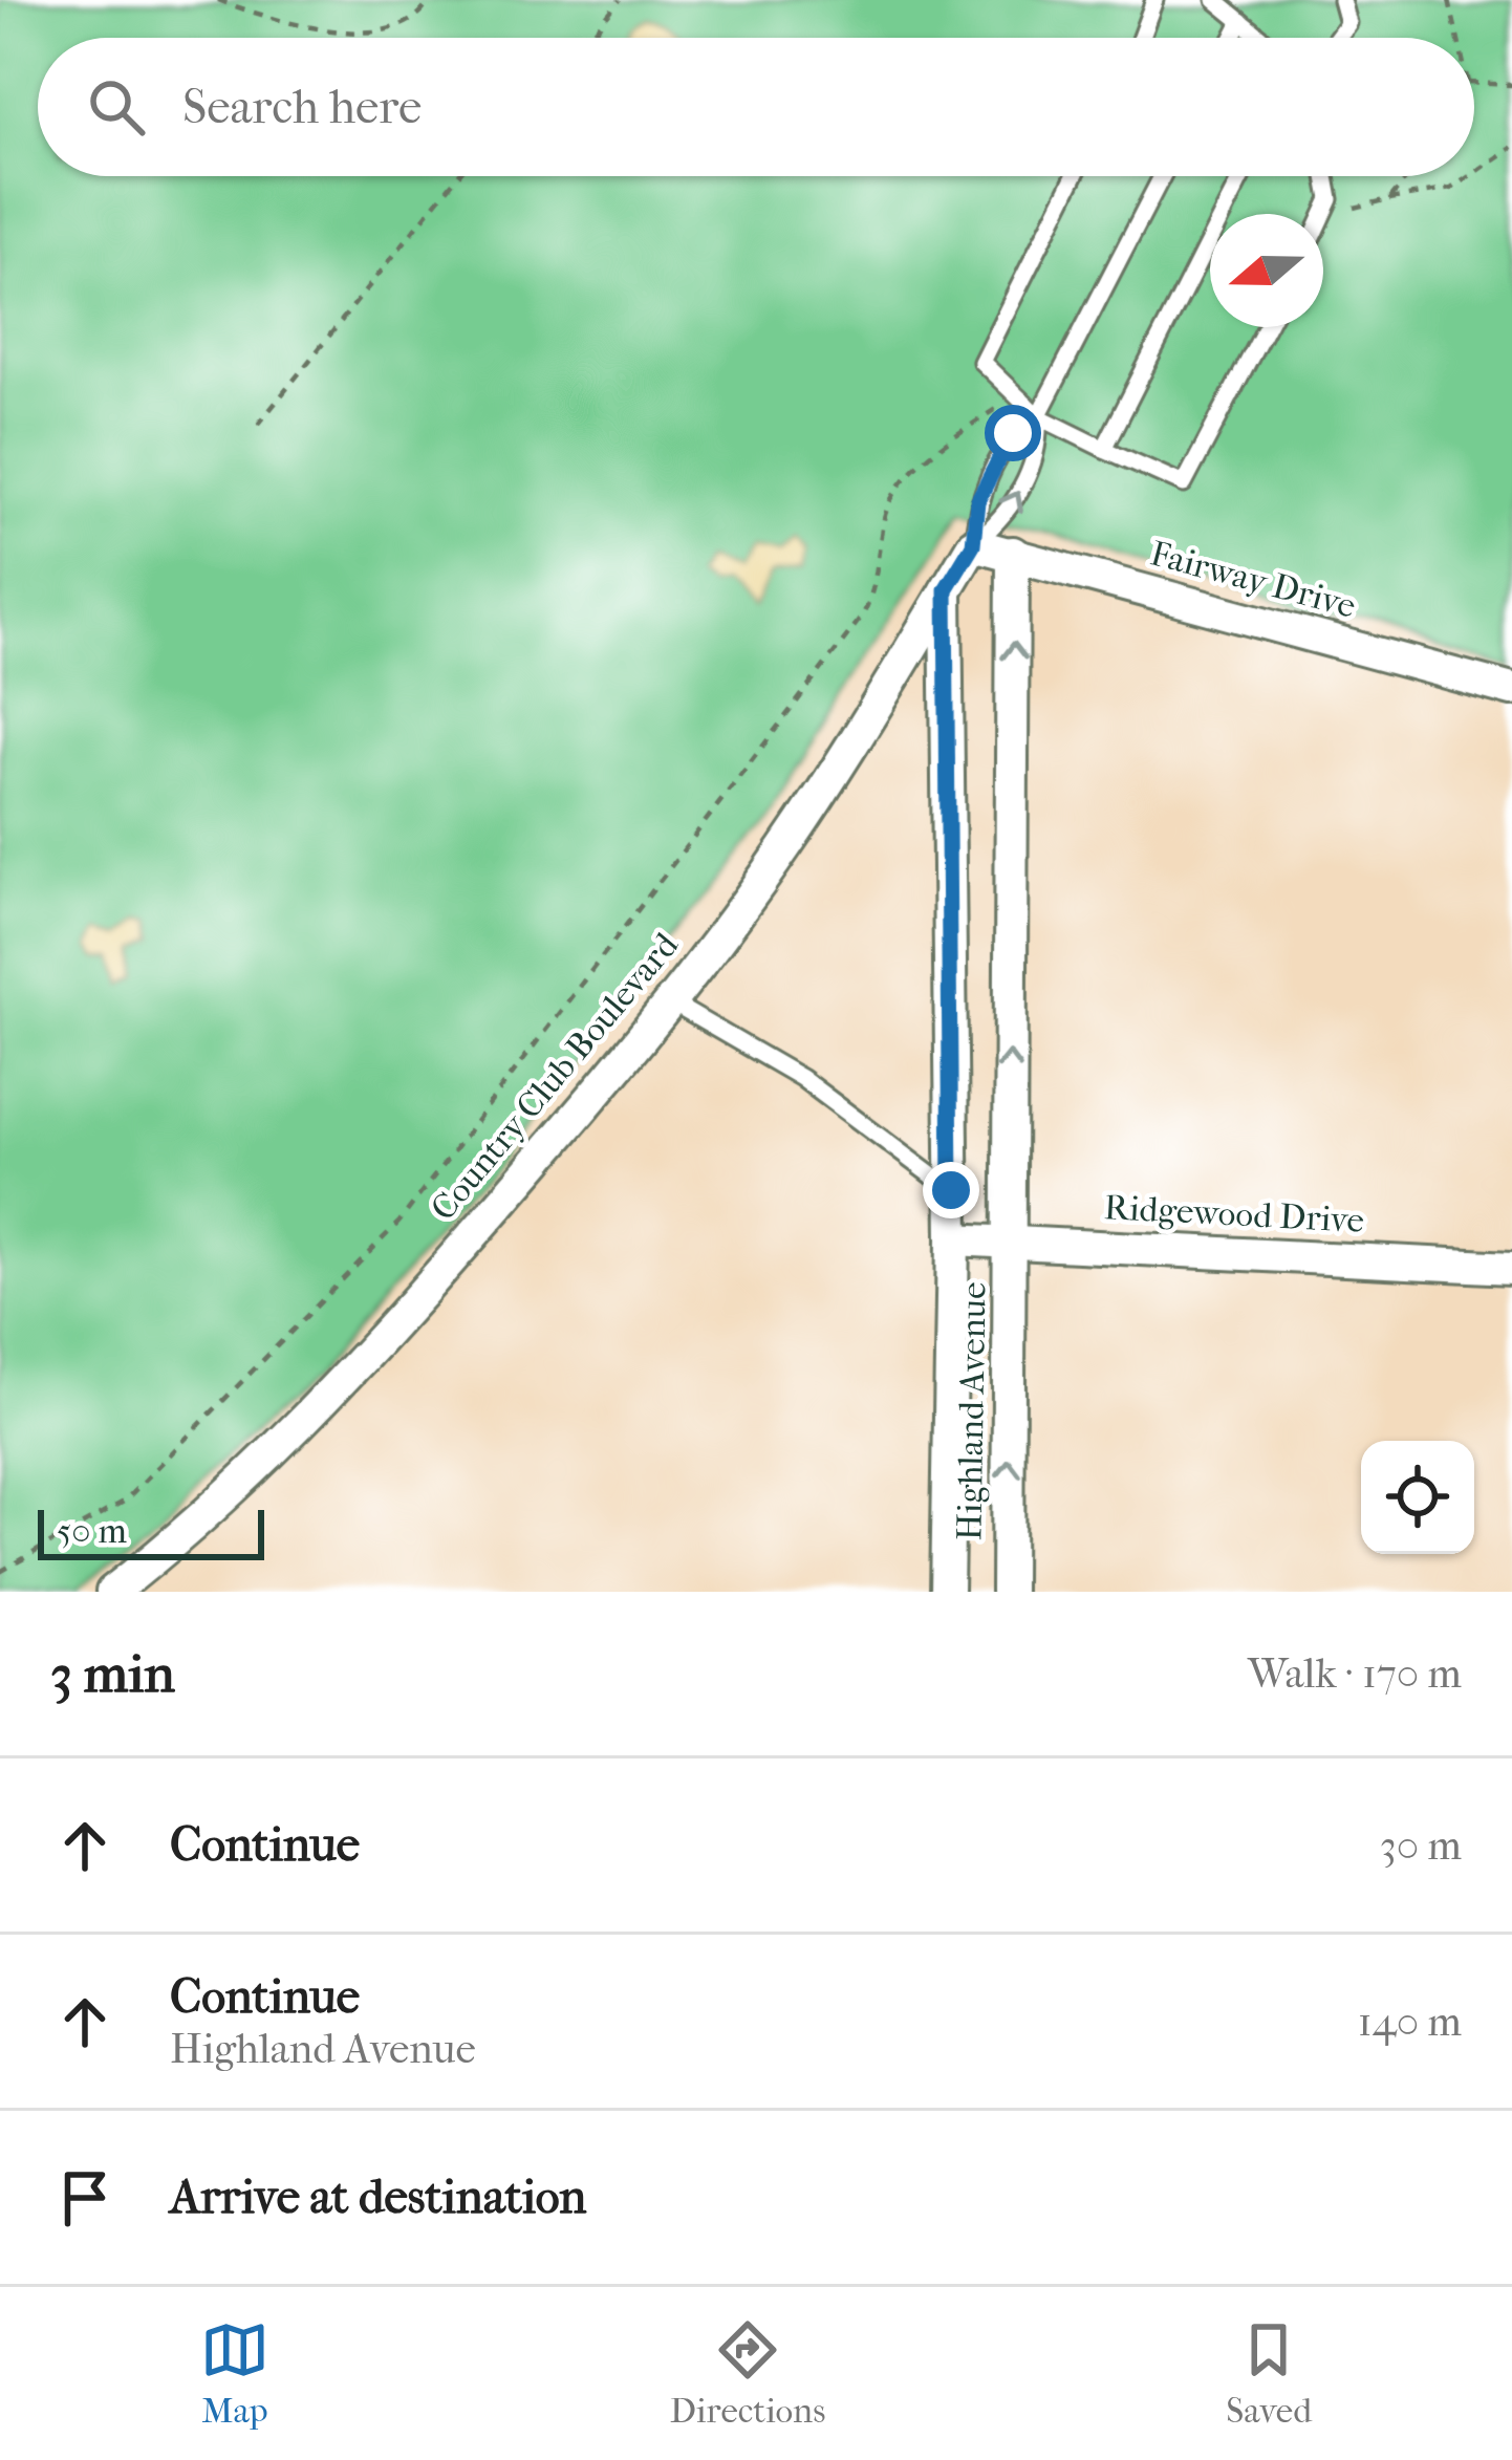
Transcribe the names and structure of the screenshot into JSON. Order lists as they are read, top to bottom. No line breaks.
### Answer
{"streets":{"street":["Fairway Drive","Country Club Boulevard","Ridgewood Drive","Highland Avenue"]},"crossings":[["Fairway Drive","Country Club Boulevard"],["Fairway Drive","Highland Avenue"],["Country Club Boulevard","Highland Avenue"],["Ridgewood Drive","Highland Avenue"]],"scale_bar":"50 m","north":"left","page":{"search":"Search here","scale":"50 m","heading":["3 min","Walk · 170 m"],"list":[["Continue","30 m"],["Continue","Highland Avenue","140 m"],"Arrive at destination"],"nav":["Map","Directions","Saved"]}}
